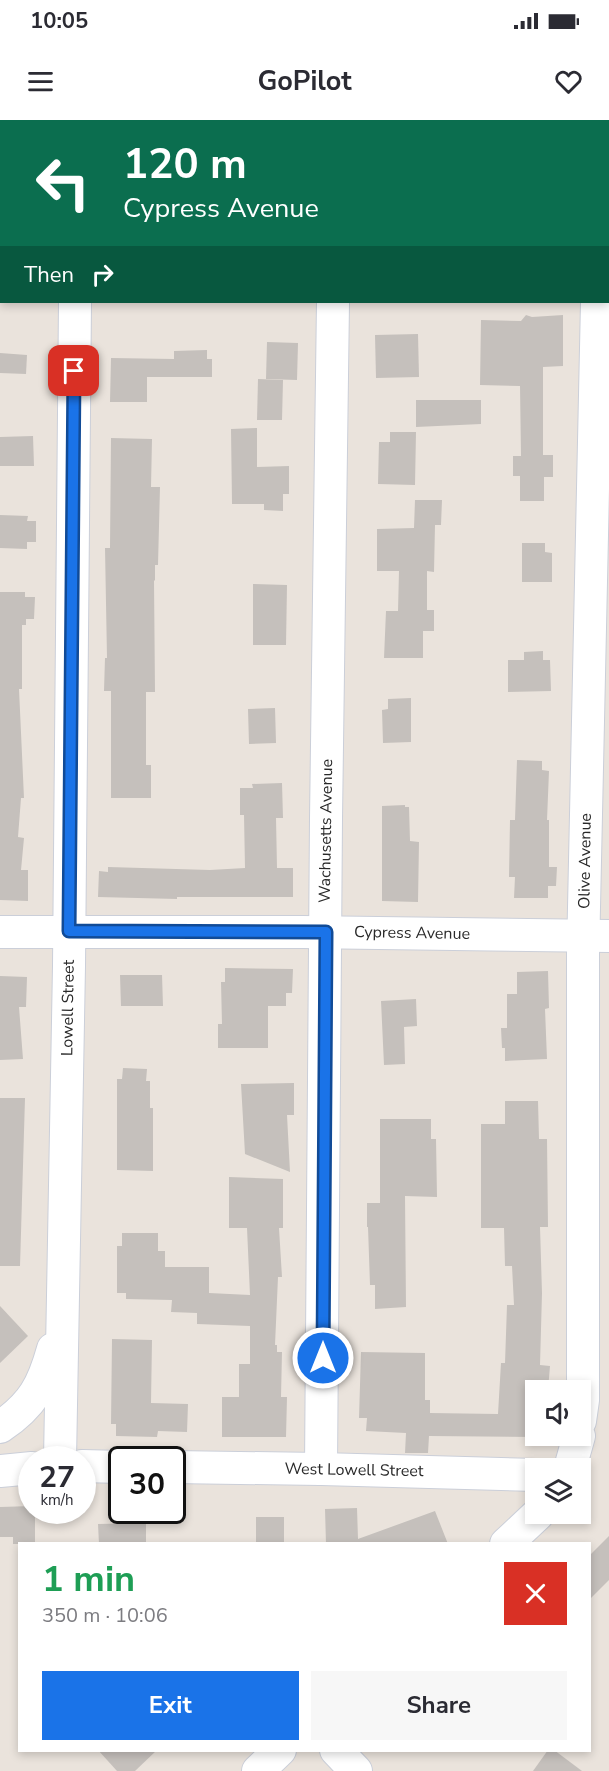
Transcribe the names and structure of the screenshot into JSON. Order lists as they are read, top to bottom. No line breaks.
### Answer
{"streets":{"street":["Wachusetts Avenue","Olive Avenue","Cypress Avenue","Lowell Street","West Lowell Street"]},"crossings":[["Wachusetts Avenue","Cypress Avenue"],["Wachusetts Avenue","West Lowell Street"],["Olive Avenue","Cypress Avenue"],["Cypress Avenue","Lowell Street"]],"page":{"status":"10:05","header":"GoPilot","turn":["120 m","Cypress Avenue"],"then":"Then","speed":"27 km/h","limit":"30","heading":["1 min","350 m · 10:06"],"buttons":["Exit","Share"]}}
